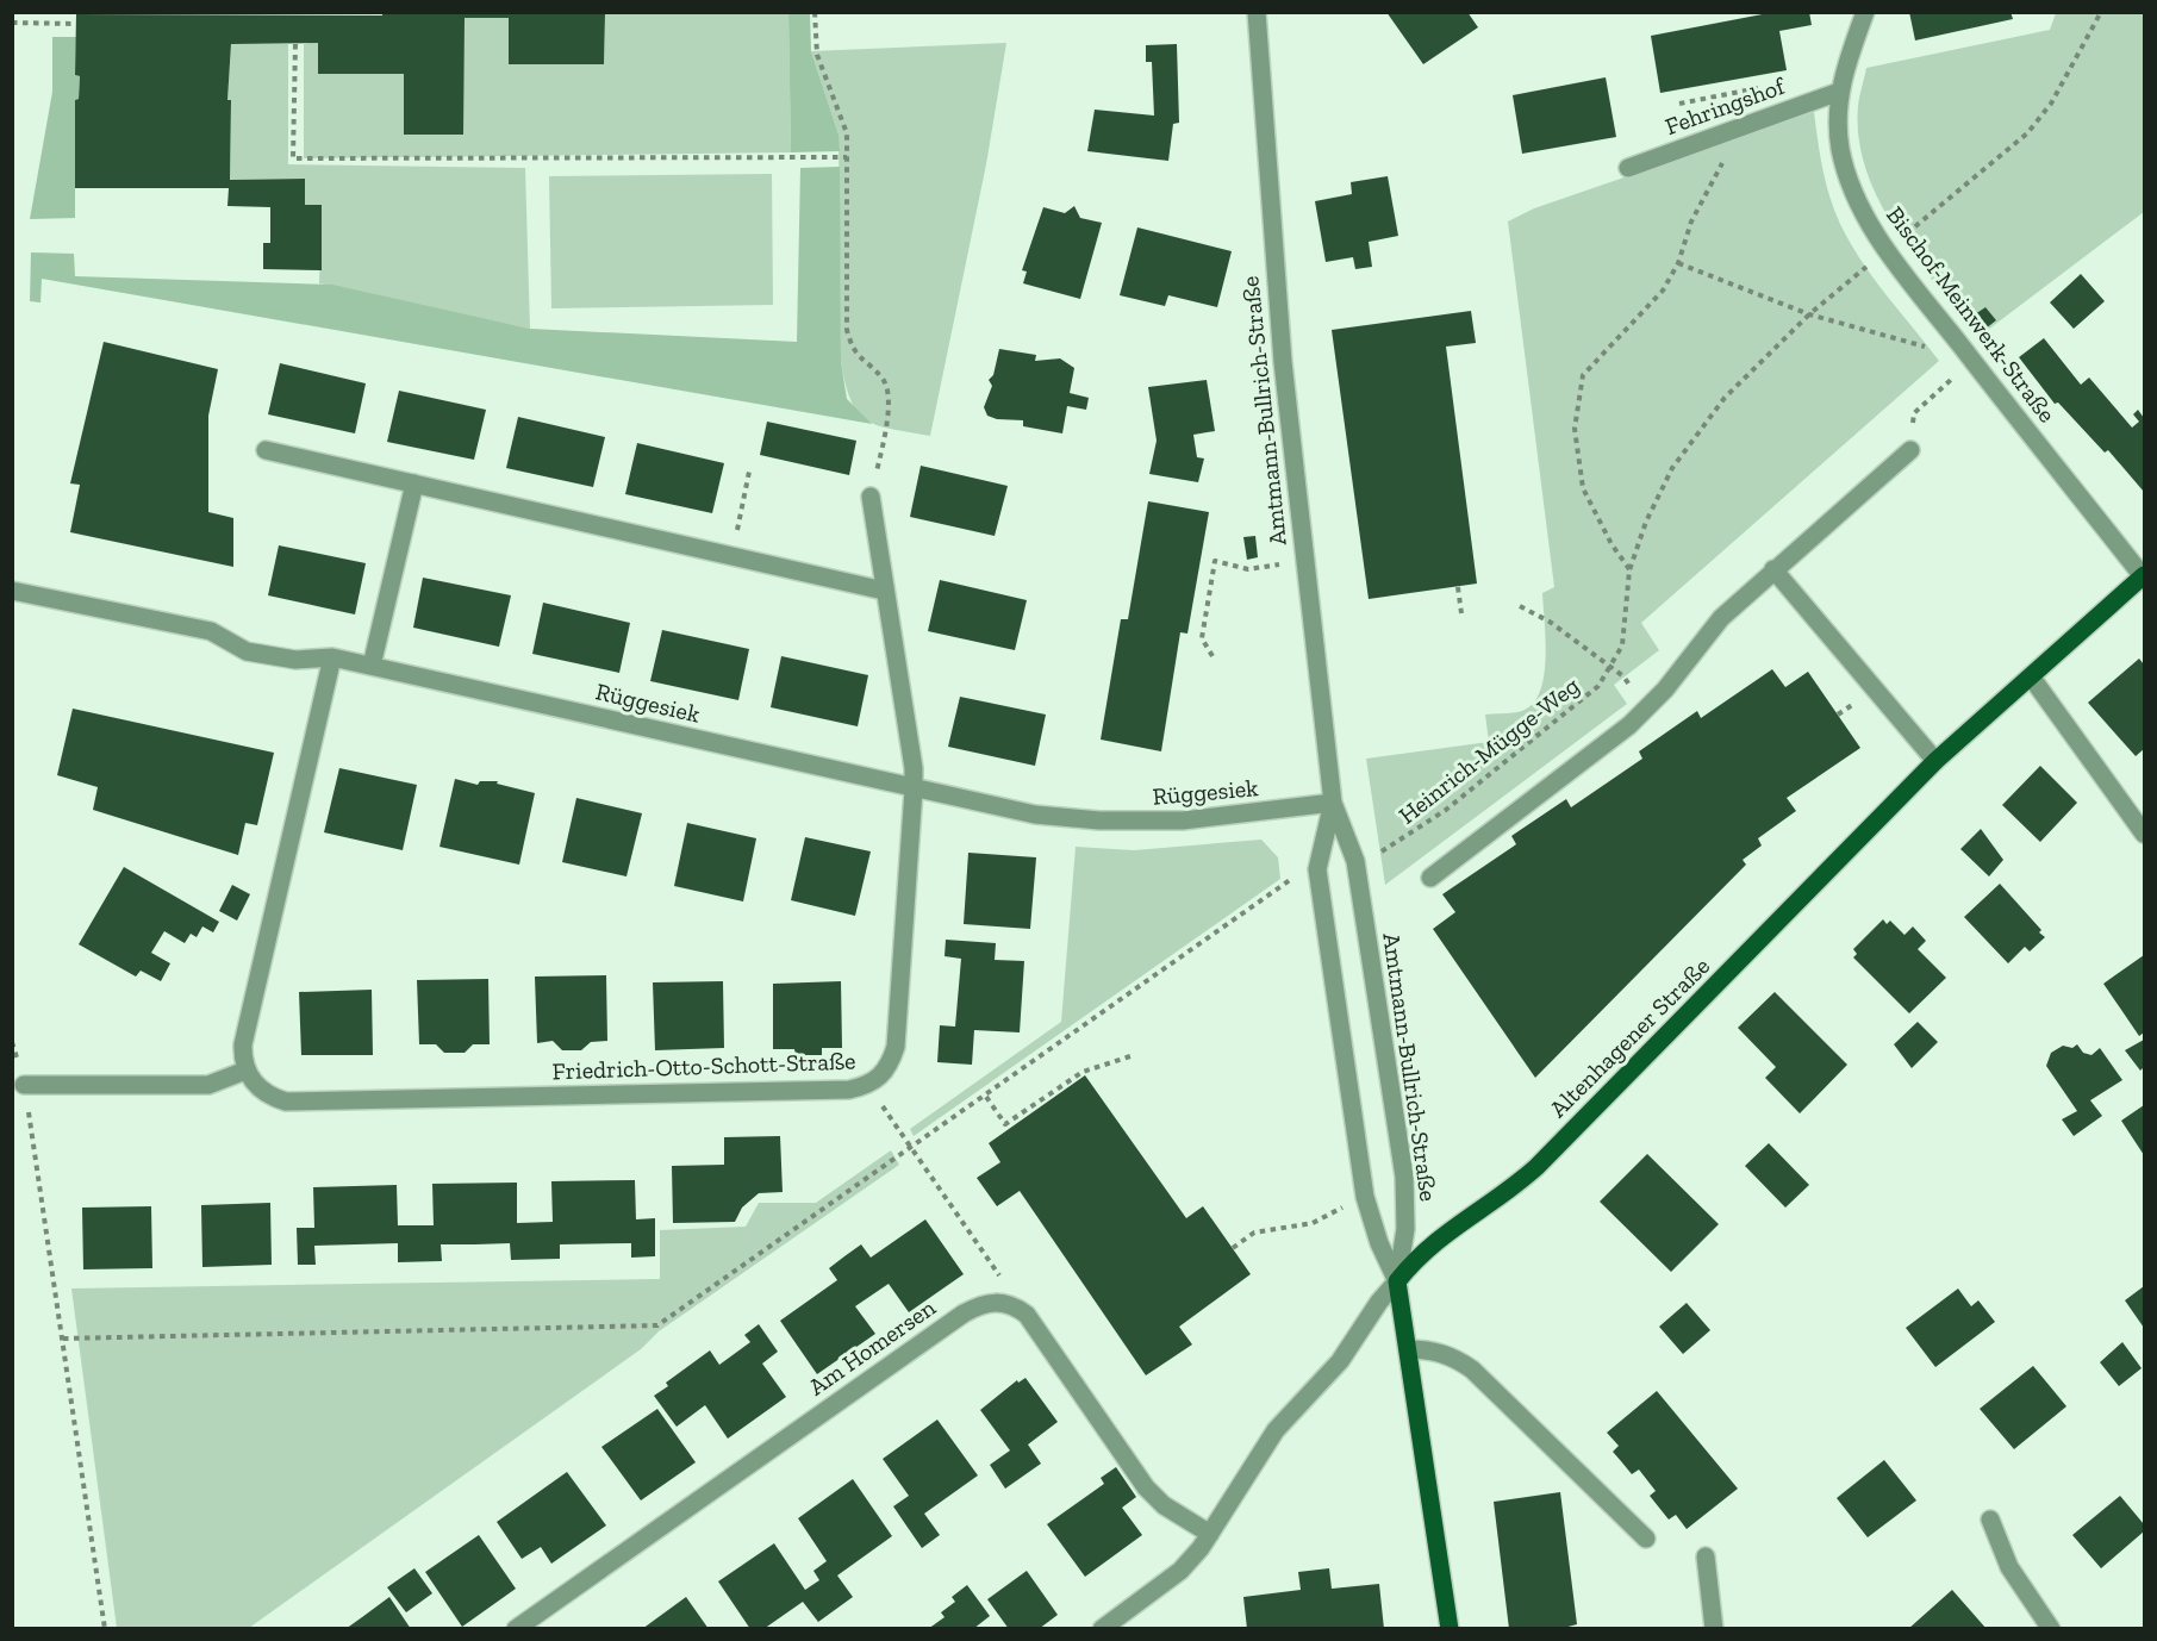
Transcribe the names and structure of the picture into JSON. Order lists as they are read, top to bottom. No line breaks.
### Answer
{"streets":{"main road":["Altenhagener Straße"],"street":["Fehringshof","Bischof-Meinwerk-Straße","Amtmann-Bullrich-Straße","Rüggesiek","Friedrich-Otto-Schott-Straße","Am Homersen"],"path":["Heinrich-Mügge-Weg"]},"crossings":[["Fehringshof","Bischof-Meinwerk-Straße"],["Bischof-Meinwerk-Straße","Heinrich-Mügge-Weg"],["Bischof-Meinwerk-Straße","Altenhagener Straße"],["Amtmann-Bullrich-Straße","Rüggesiek"],["Amtmann-Bullrich-Straße","Heinrich-Mügge-Weg"],["Amtmann-Bullrich-Straße","Altenhagener Straße"],["Rüggesiek","Friedrich-Otto-Schott-Straße"]]}
